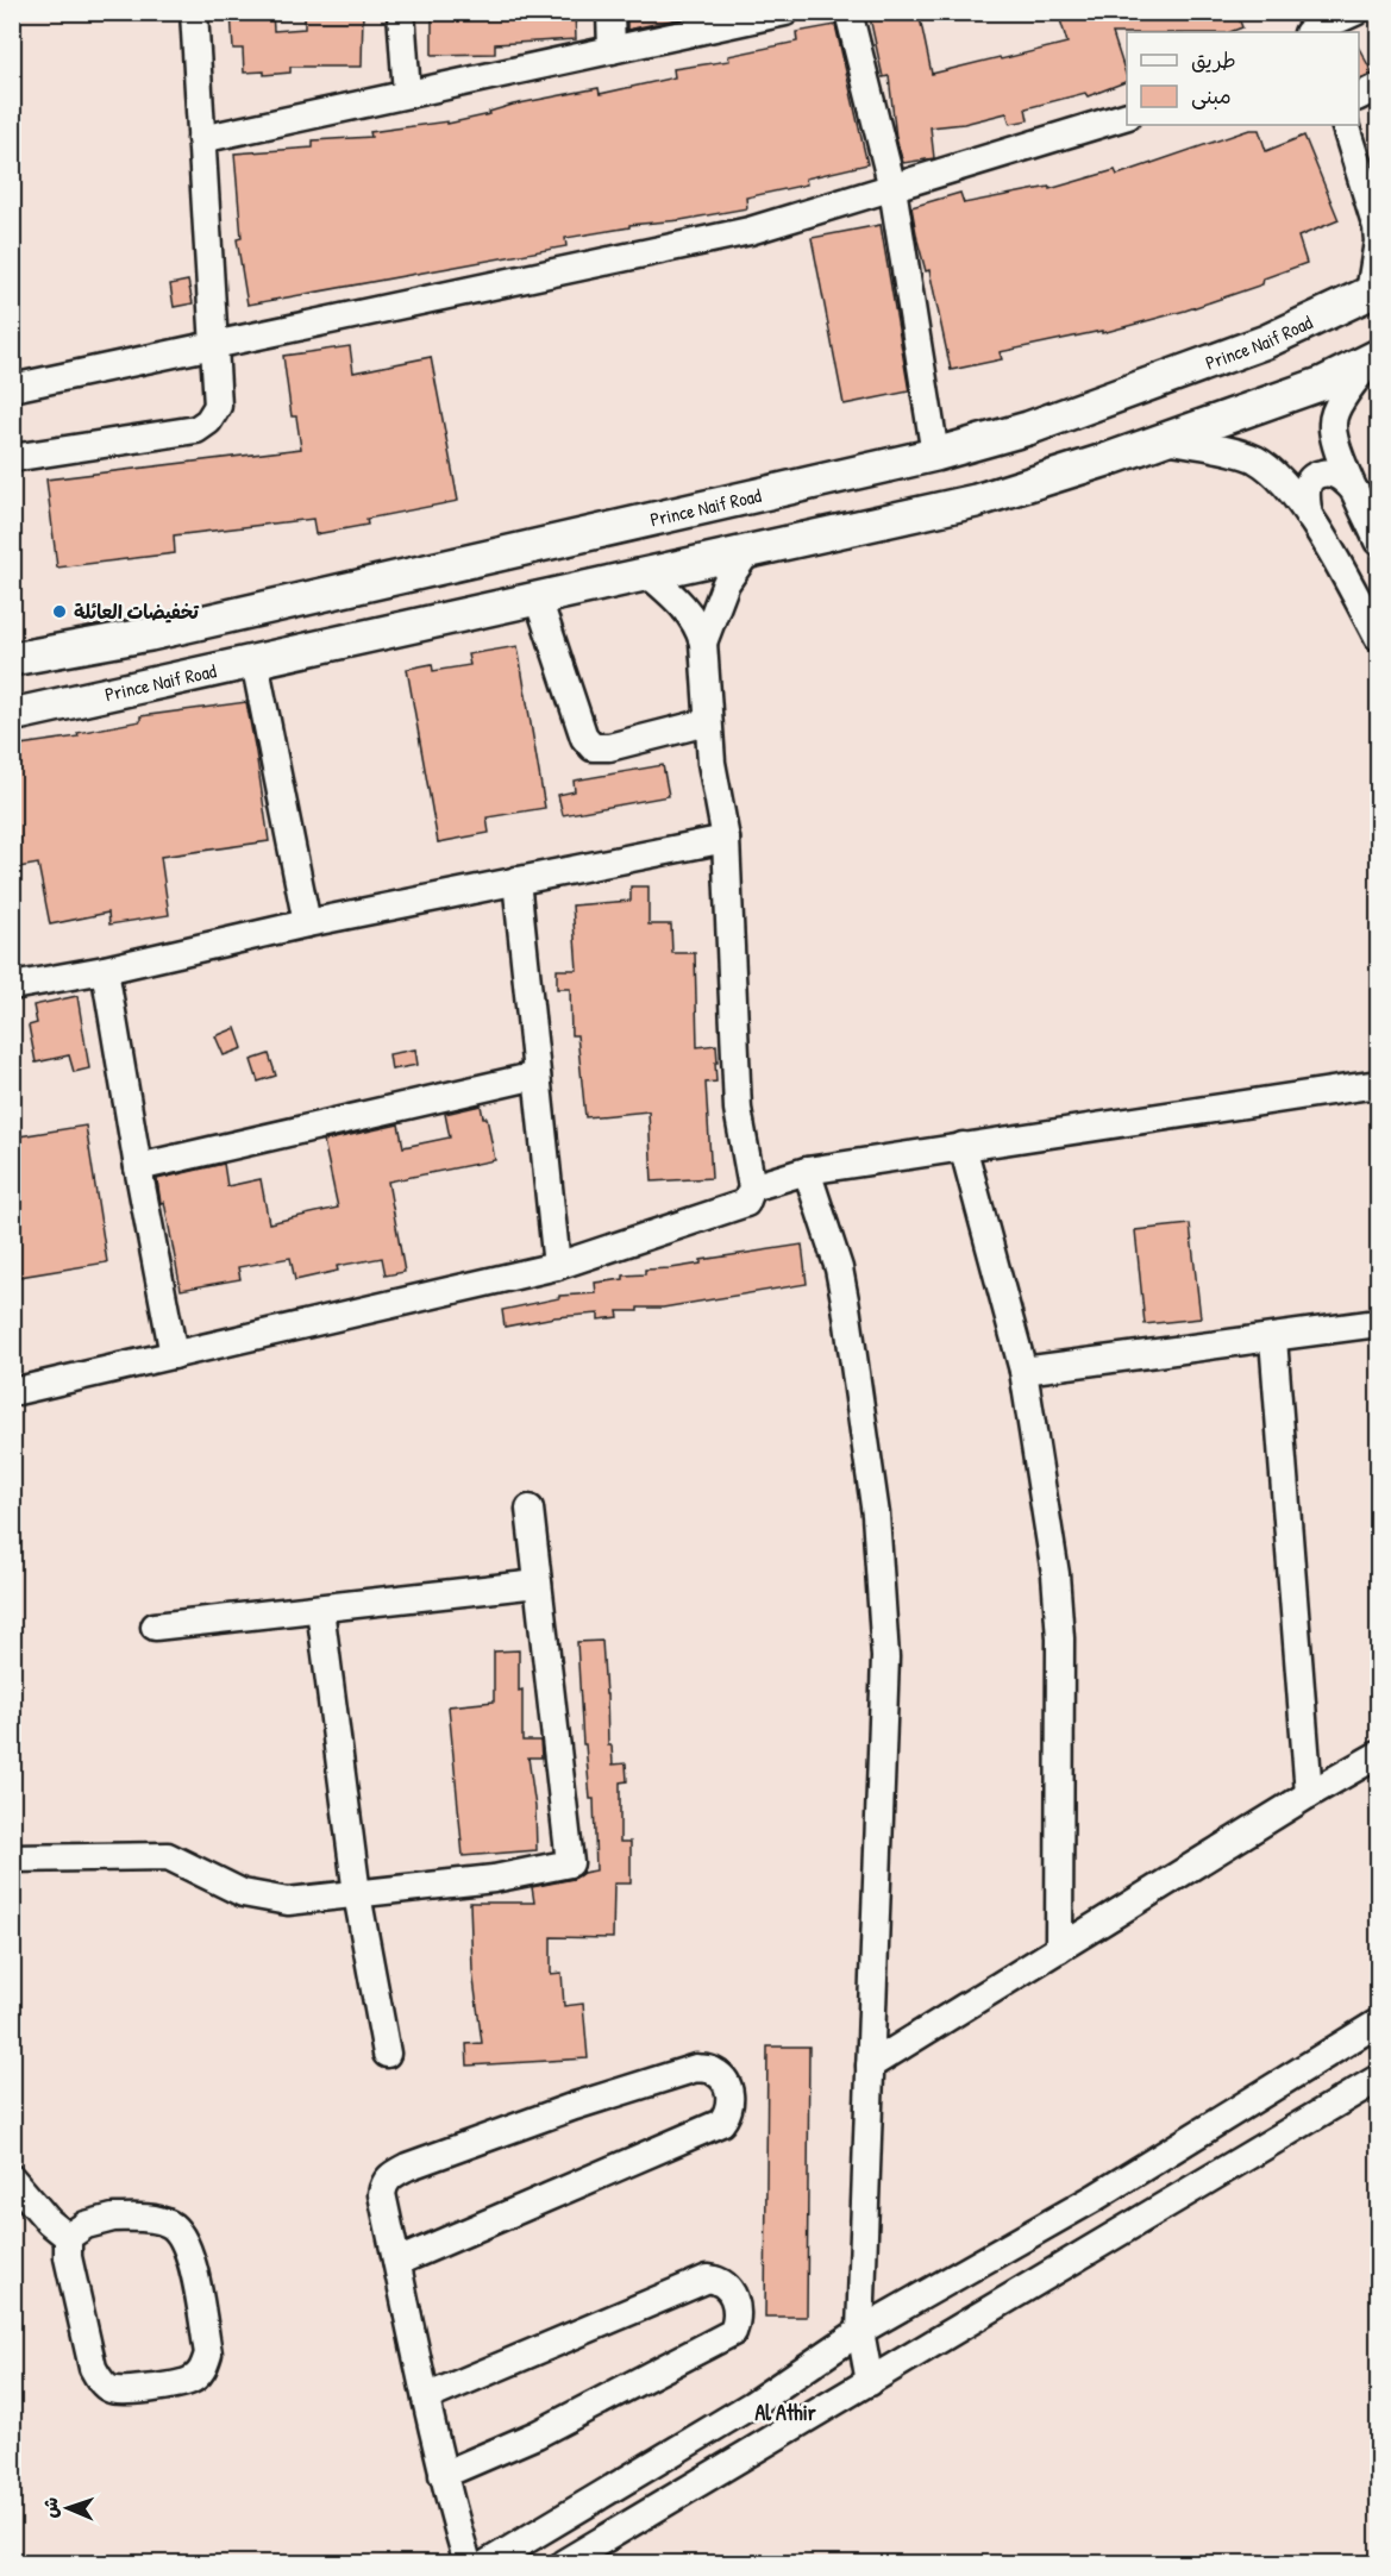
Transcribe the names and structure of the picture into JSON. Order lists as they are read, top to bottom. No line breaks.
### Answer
{"streets":{"main road":["Prince Naif Road"]},"districts":["Al Athir"],"places":["تخفيضات العائلة"],"legend":["طريق","مبنى"],"north":"left"}
